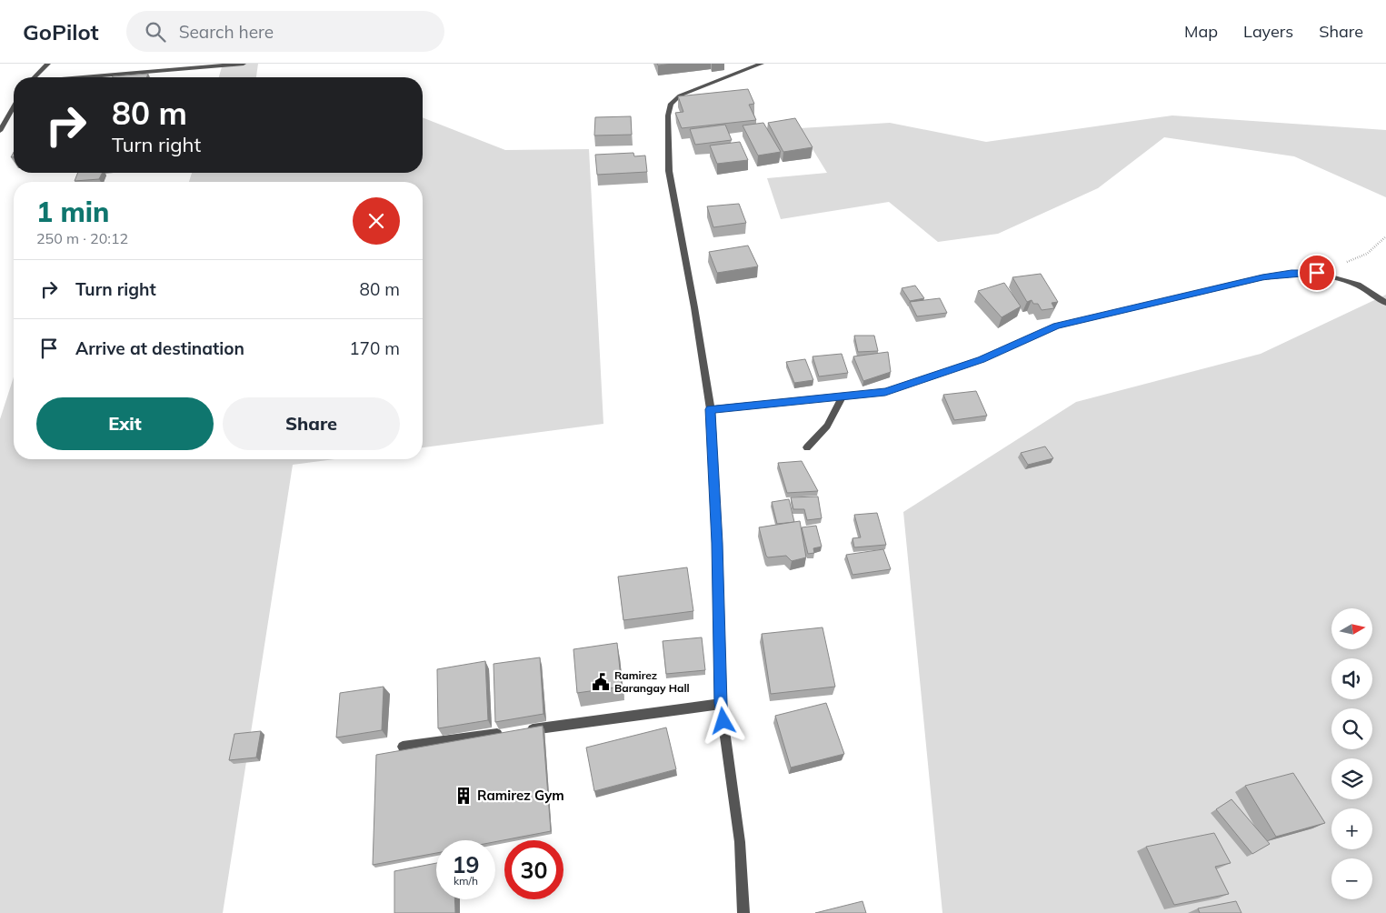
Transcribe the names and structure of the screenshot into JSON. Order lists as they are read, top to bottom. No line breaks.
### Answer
{"places":{"public building":["Ramirez Barangay Hall"],"building":["Ramirez Gym"]},"north":"right","page":{"header":"GoPilot","search":"Search here","nav":["Map","Layers","Share"],"turn":["80 m","Turn right"],"heading":["1 min","250 m · 20:12"],"list":[{"name":"Turn right","value":"80 m"},{"name":"Arrive at destination","value":"170 m"}],"buttons":["Exit","Share"],"map_buttons":["+","−"],"speed":"19 km/h","limit":"30"}}
